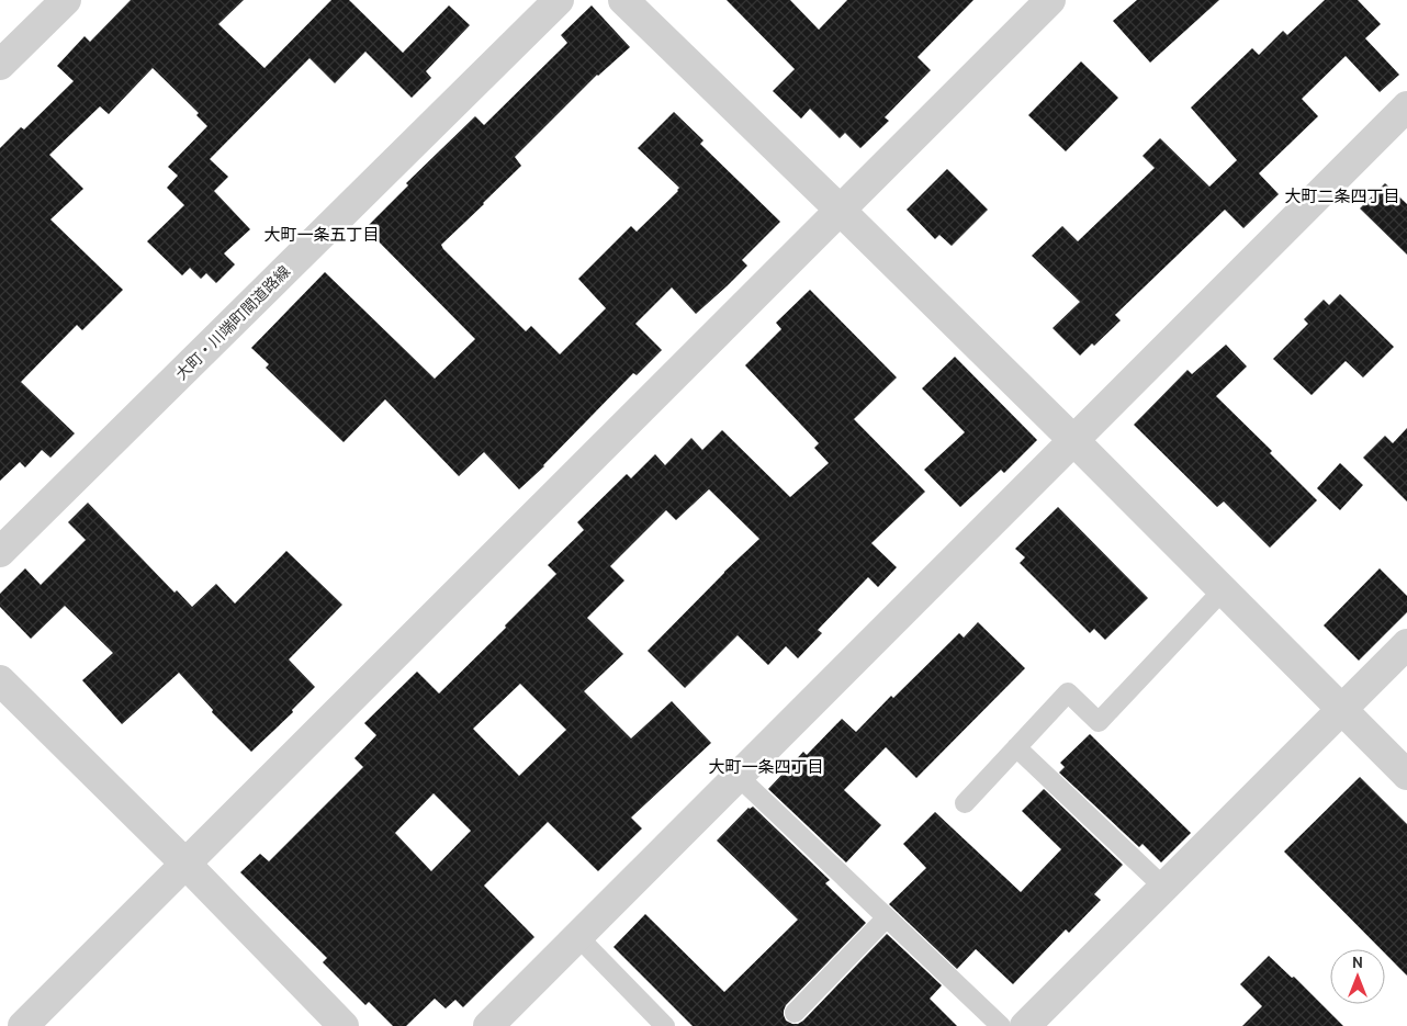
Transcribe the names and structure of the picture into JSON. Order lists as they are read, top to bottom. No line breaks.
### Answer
{"streets":{"street":["大町・川端町間道路線"]},"districts":["大町二条四丁目","大町一条五丁目","大町一条四丁目"],"north":"top"}
